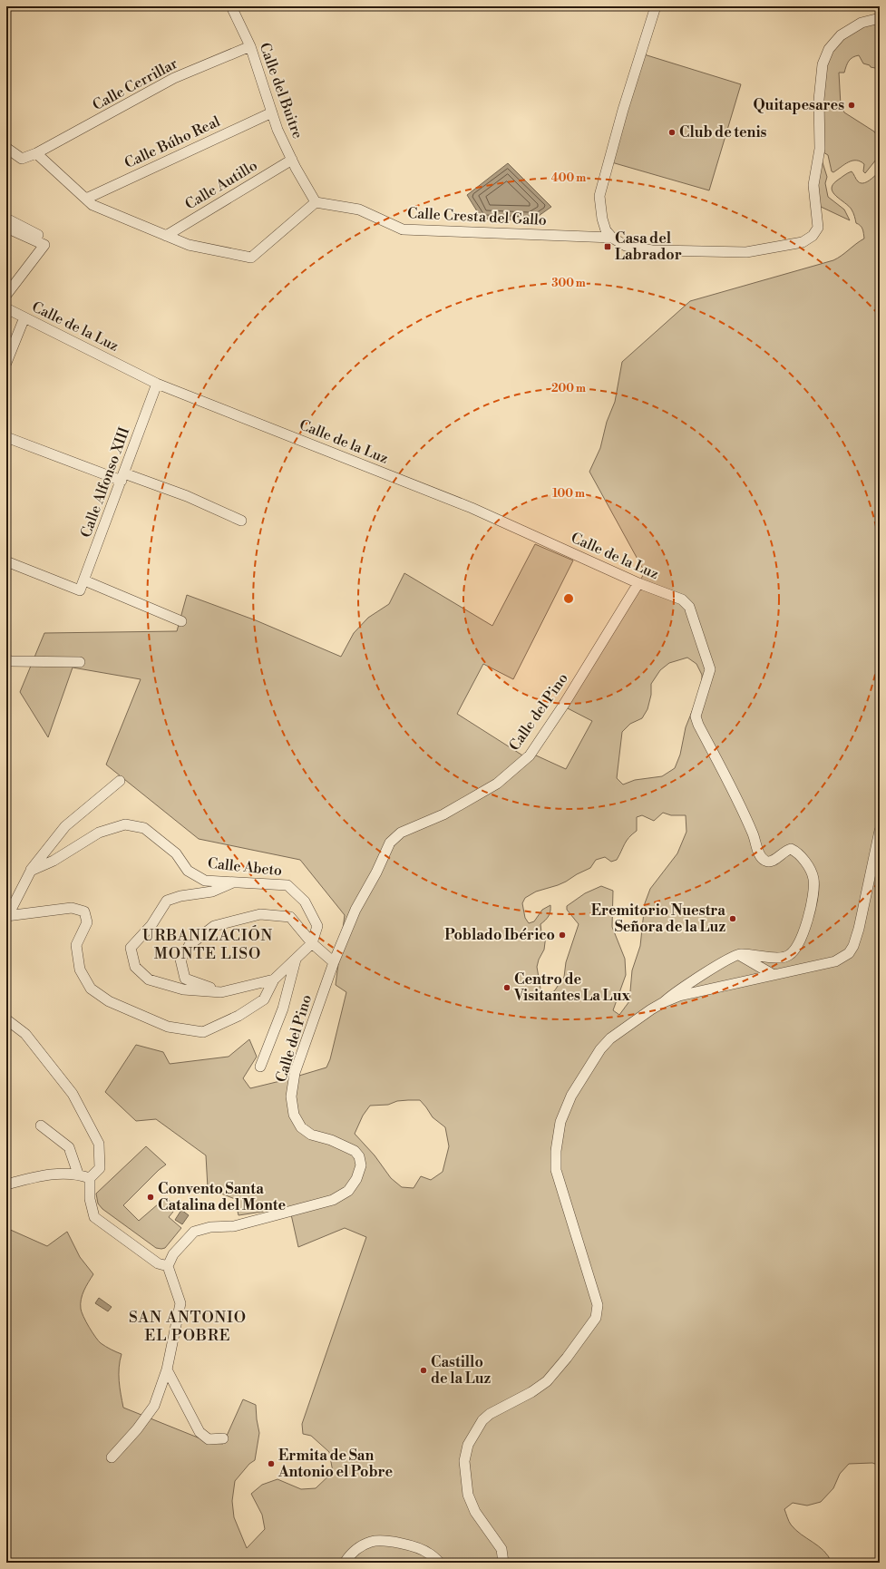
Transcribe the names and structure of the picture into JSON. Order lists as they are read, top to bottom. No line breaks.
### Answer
{"streets":{"street":["Calle Cerrillar","Calle del Buitre","Calle Búho Real","Calle Autillo","Calle Cresta del Gallo","Calle de la Luz","Calle Alfonso XIII","Calle del Pino","Calle Abeto"]},"crossings":[["Calle Cerrillar","Calle del Buitre"],["Calle del Buitre","Calle Búho Real"],["Calle del Buitre","Calle Autillo"],["Calle del Buitre","Calle Cresta del Gallo"],["Calle de la Luz","Calle Alfonso XIII"],["Calle de la Luz","Calle del Pino"]],"districts":["URBANIZACIÓN MONTE LISO","SAN ANTONIO EL POBRE"],"places":{"other":["Quitapesares","Club de tenis","Eremitorio Nuestra Señora de la Luz","Poblado Ibérico","Centro de Visitantes La Lux","Convento Santa Catalina del Monte","Castillo de la Luz","Ermita de San Antonio el Pobre"],"transit":["Casa del Labrador"]},"rings":["400 m","300 m","200 m","100 m"]}
